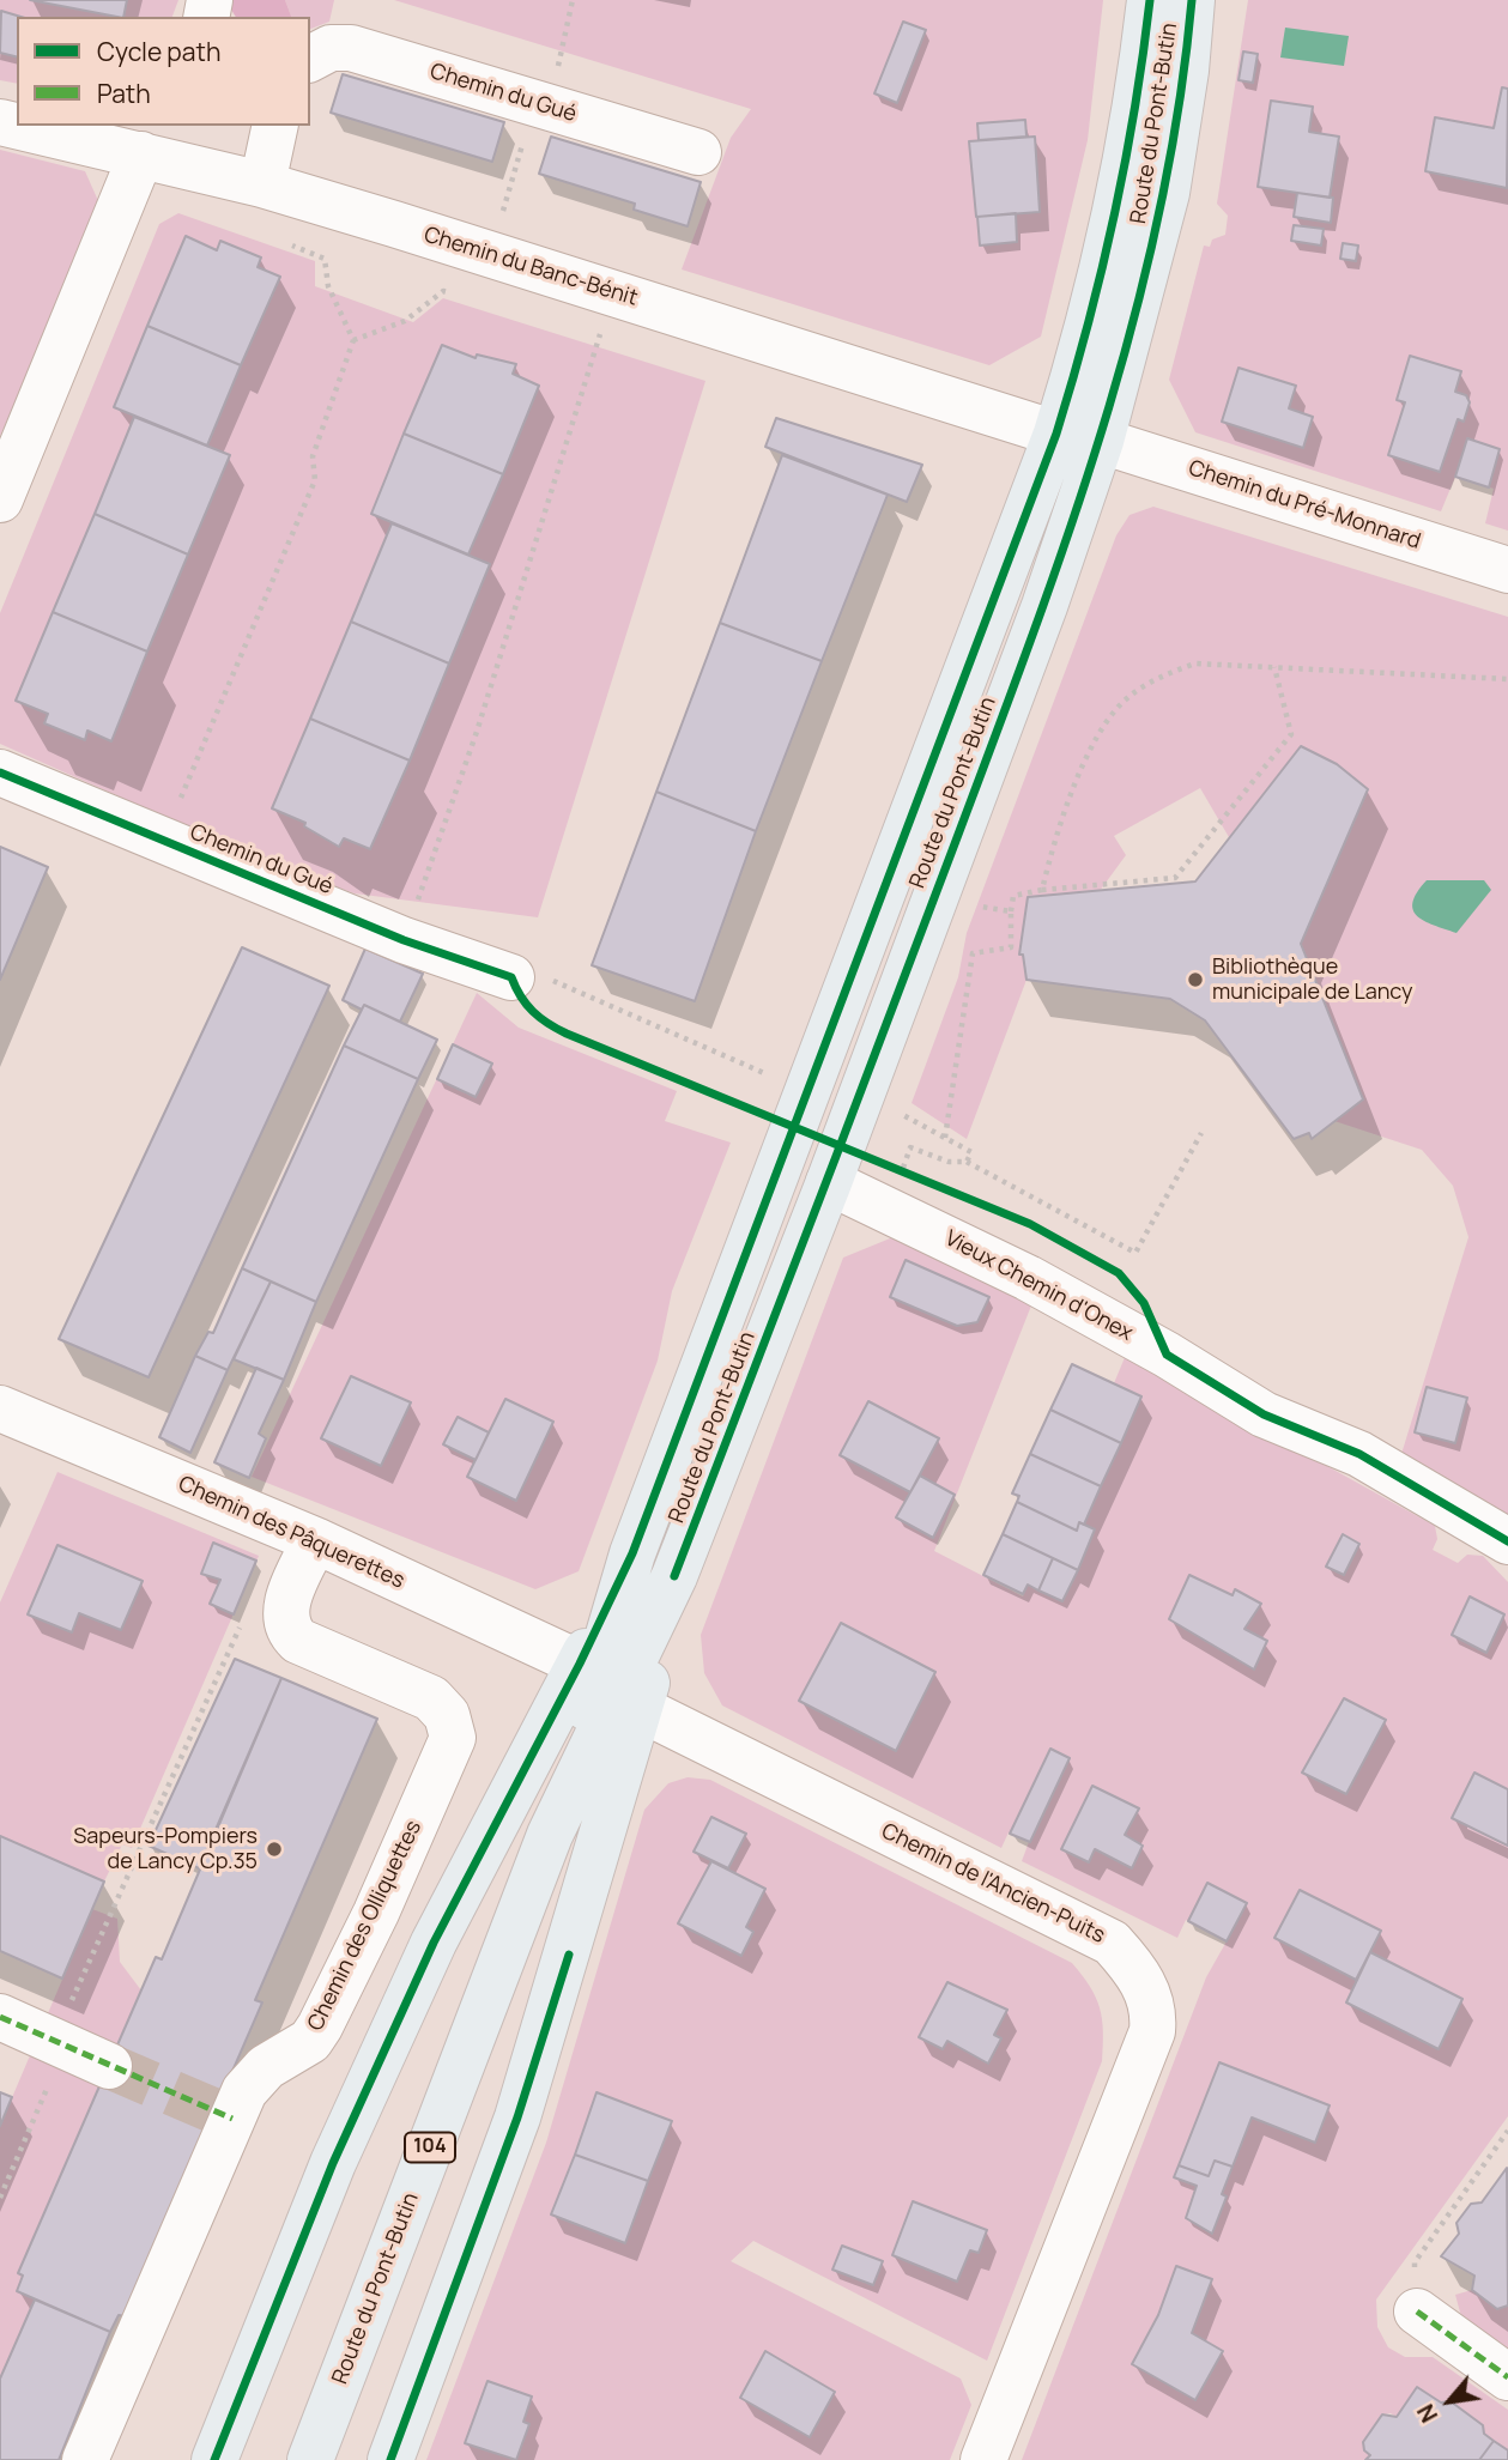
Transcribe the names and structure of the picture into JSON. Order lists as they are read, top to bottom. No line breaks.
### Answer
{"streets":{"main road":["Route du Pont-Butin","104"],"street":["Chemin du Gué","Chemin du Banc-Bénit","Chemin du Pré-Monnard","Vieux Chemin d'Onex","Chemin des Pâquerettes","Chemin de l'Ancien-Puits","Chemin des Olliquettes"]},"crossings":[["Route du Pont-Butin","Chemin du Banc-Bénit"],["Route du Pont-Butin","Chemin du Pré-Monnard"],["Route du Pont-Butin","Vieux Chemin d'Onex"],["Chemin des Pâquerettes","Chemin des Olliquettes"]],"places":["Bibliothèque municipale de Lancy","Sapeurs-Pompiers de Lancy Cp.35"],"legend":["Cycle path","Path"],"north":"bottom left"}
